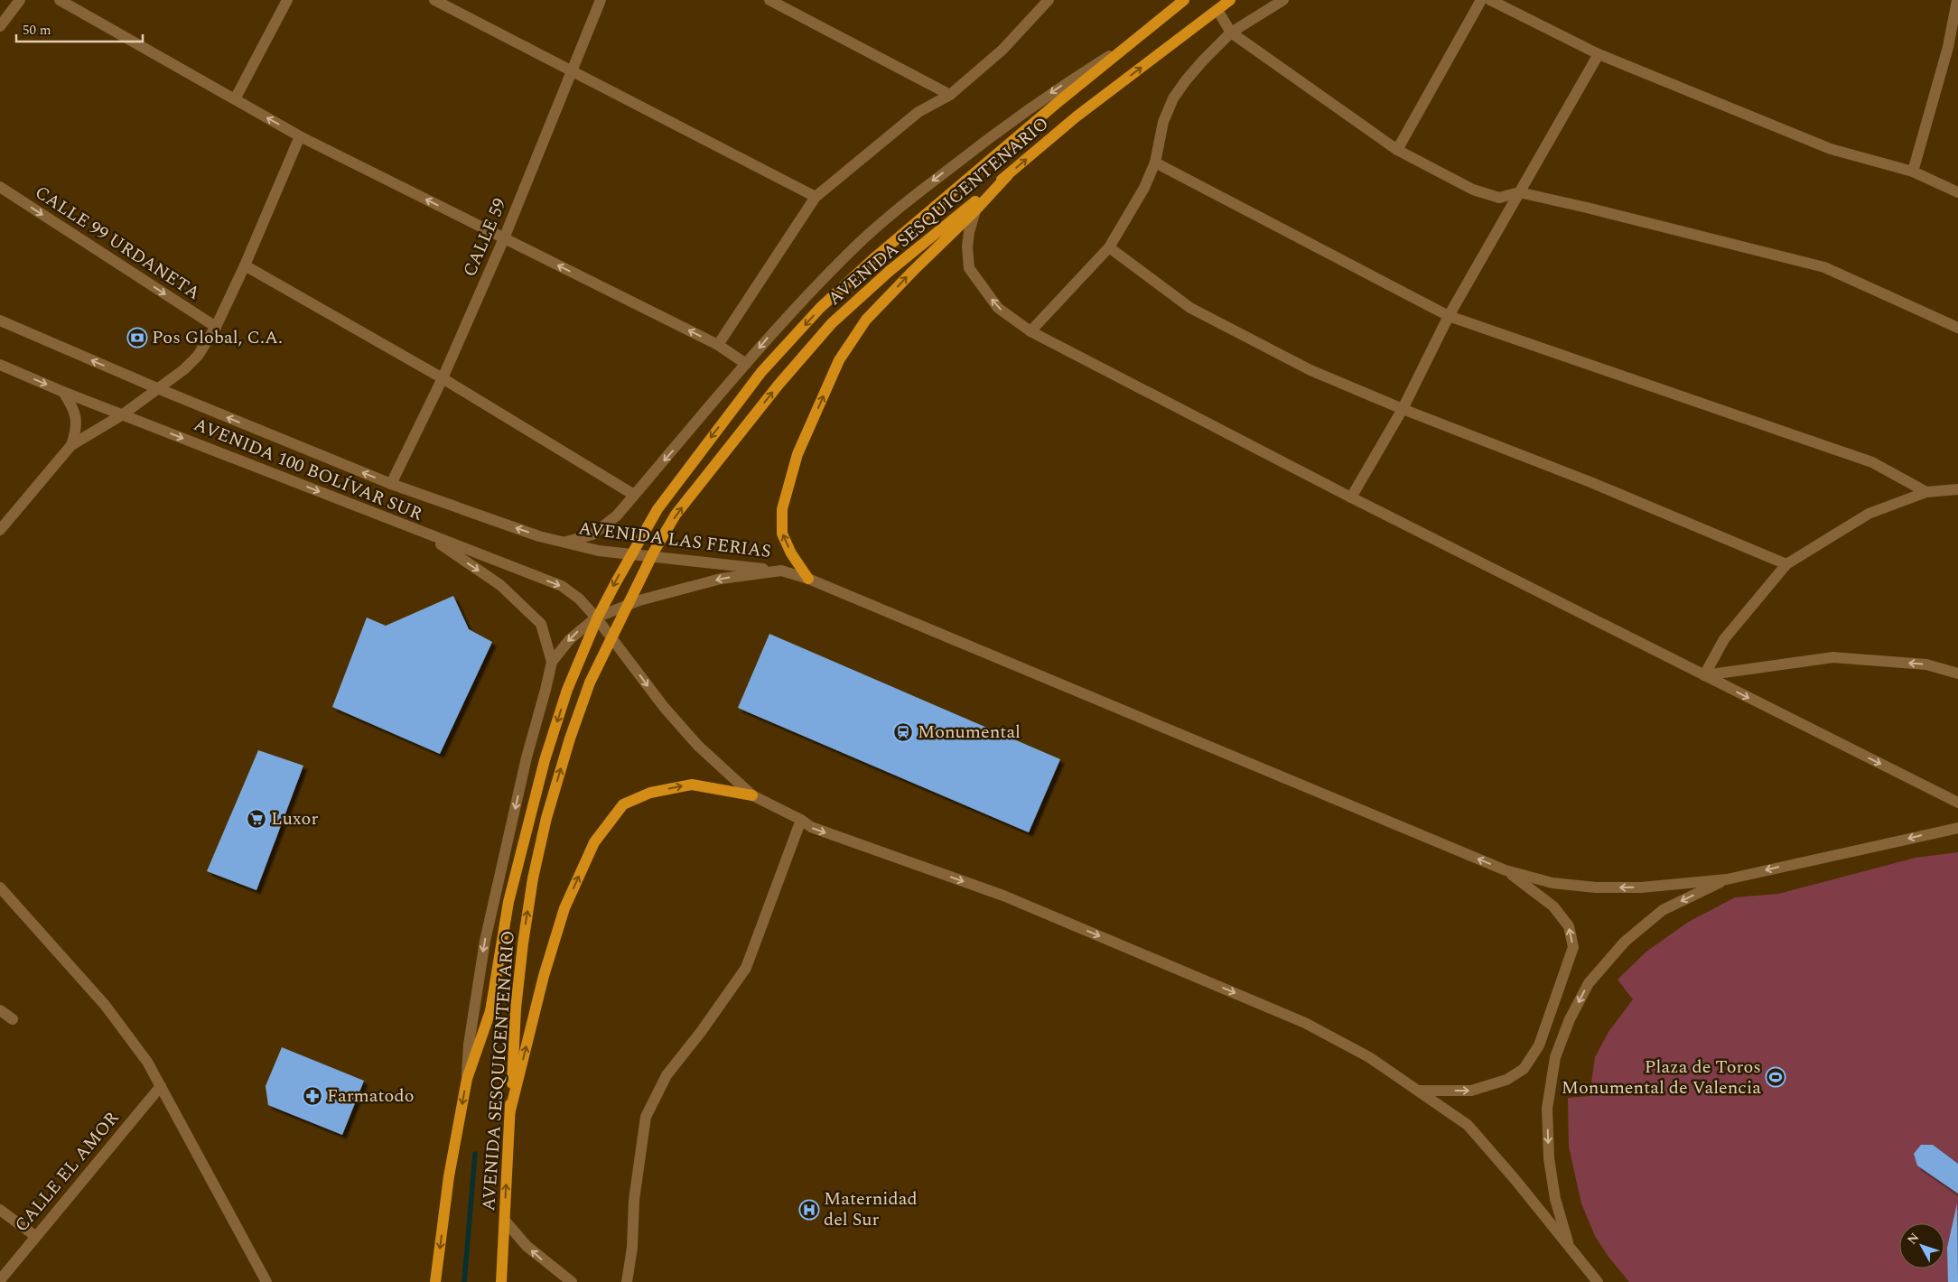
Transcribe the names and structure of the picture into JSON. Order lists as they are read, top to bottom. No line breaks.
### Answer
{"streets":{"main road":["AVENIDA SESQUICENTENARIO"],"street":["CALLE 59","CALLE 99 URDANETA","AVENIDA 100 BOLÍVAR SUR","AVENIDA LAS FERIAS","CALLE EL AMOR"]},"crossings":[["CALLE 59","AVENIDA 100 BOLÍVAR SUR"],["AVENIDA 100 BOLÍVAR SUR","AVENIDA LAS FERIAS"]],"one_way":["CALLE 99 URDANETA"],"places":{"bank":["Pos Global, C.A."],"station":["Monumental"],"supermarket":["Luxor"],"sports":["Plaza de Toros Monumental de Valencia"],"pharmacy":["Farmatodo"],"hospital":["Maternidad del Sur"]},"scale_bar":"50 m","north":"top left"}
